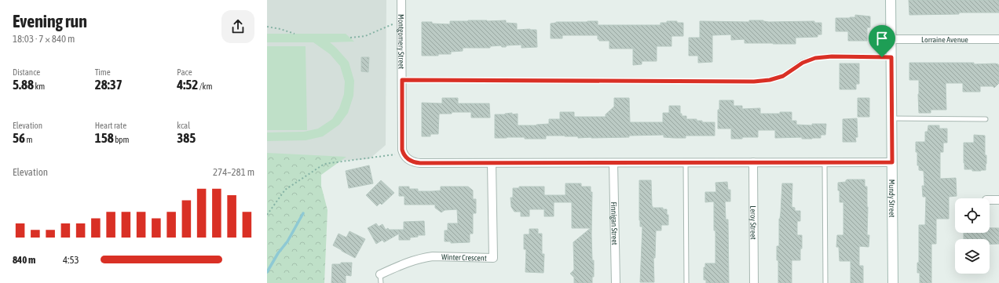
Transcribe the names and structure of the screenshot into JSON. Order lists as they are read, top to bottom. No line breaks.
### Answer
{"streets":{"street":["Lorraine Avenue","Montgomery Street","Mundy Street","Leroy Street","Finnigan Street","Winter Crescent"]},"crossings":[["Lorraine Avenue","Mundy Street"],["Montgomery Street","Winter Crescent"]],"page":{"heading":["Evening run","18:03 · 7 × 840 m"],"stats":[["Distance","5.88 km"],["Time","28:37"],["Pace","4:52 /km"],["Elevation","56 m"],["Heart rate","158 bpm"],["kcal","385"]],"chart":["Elevation","274–281 m"],"list":[{"name":"840 m","note":"4:53"}]}}
